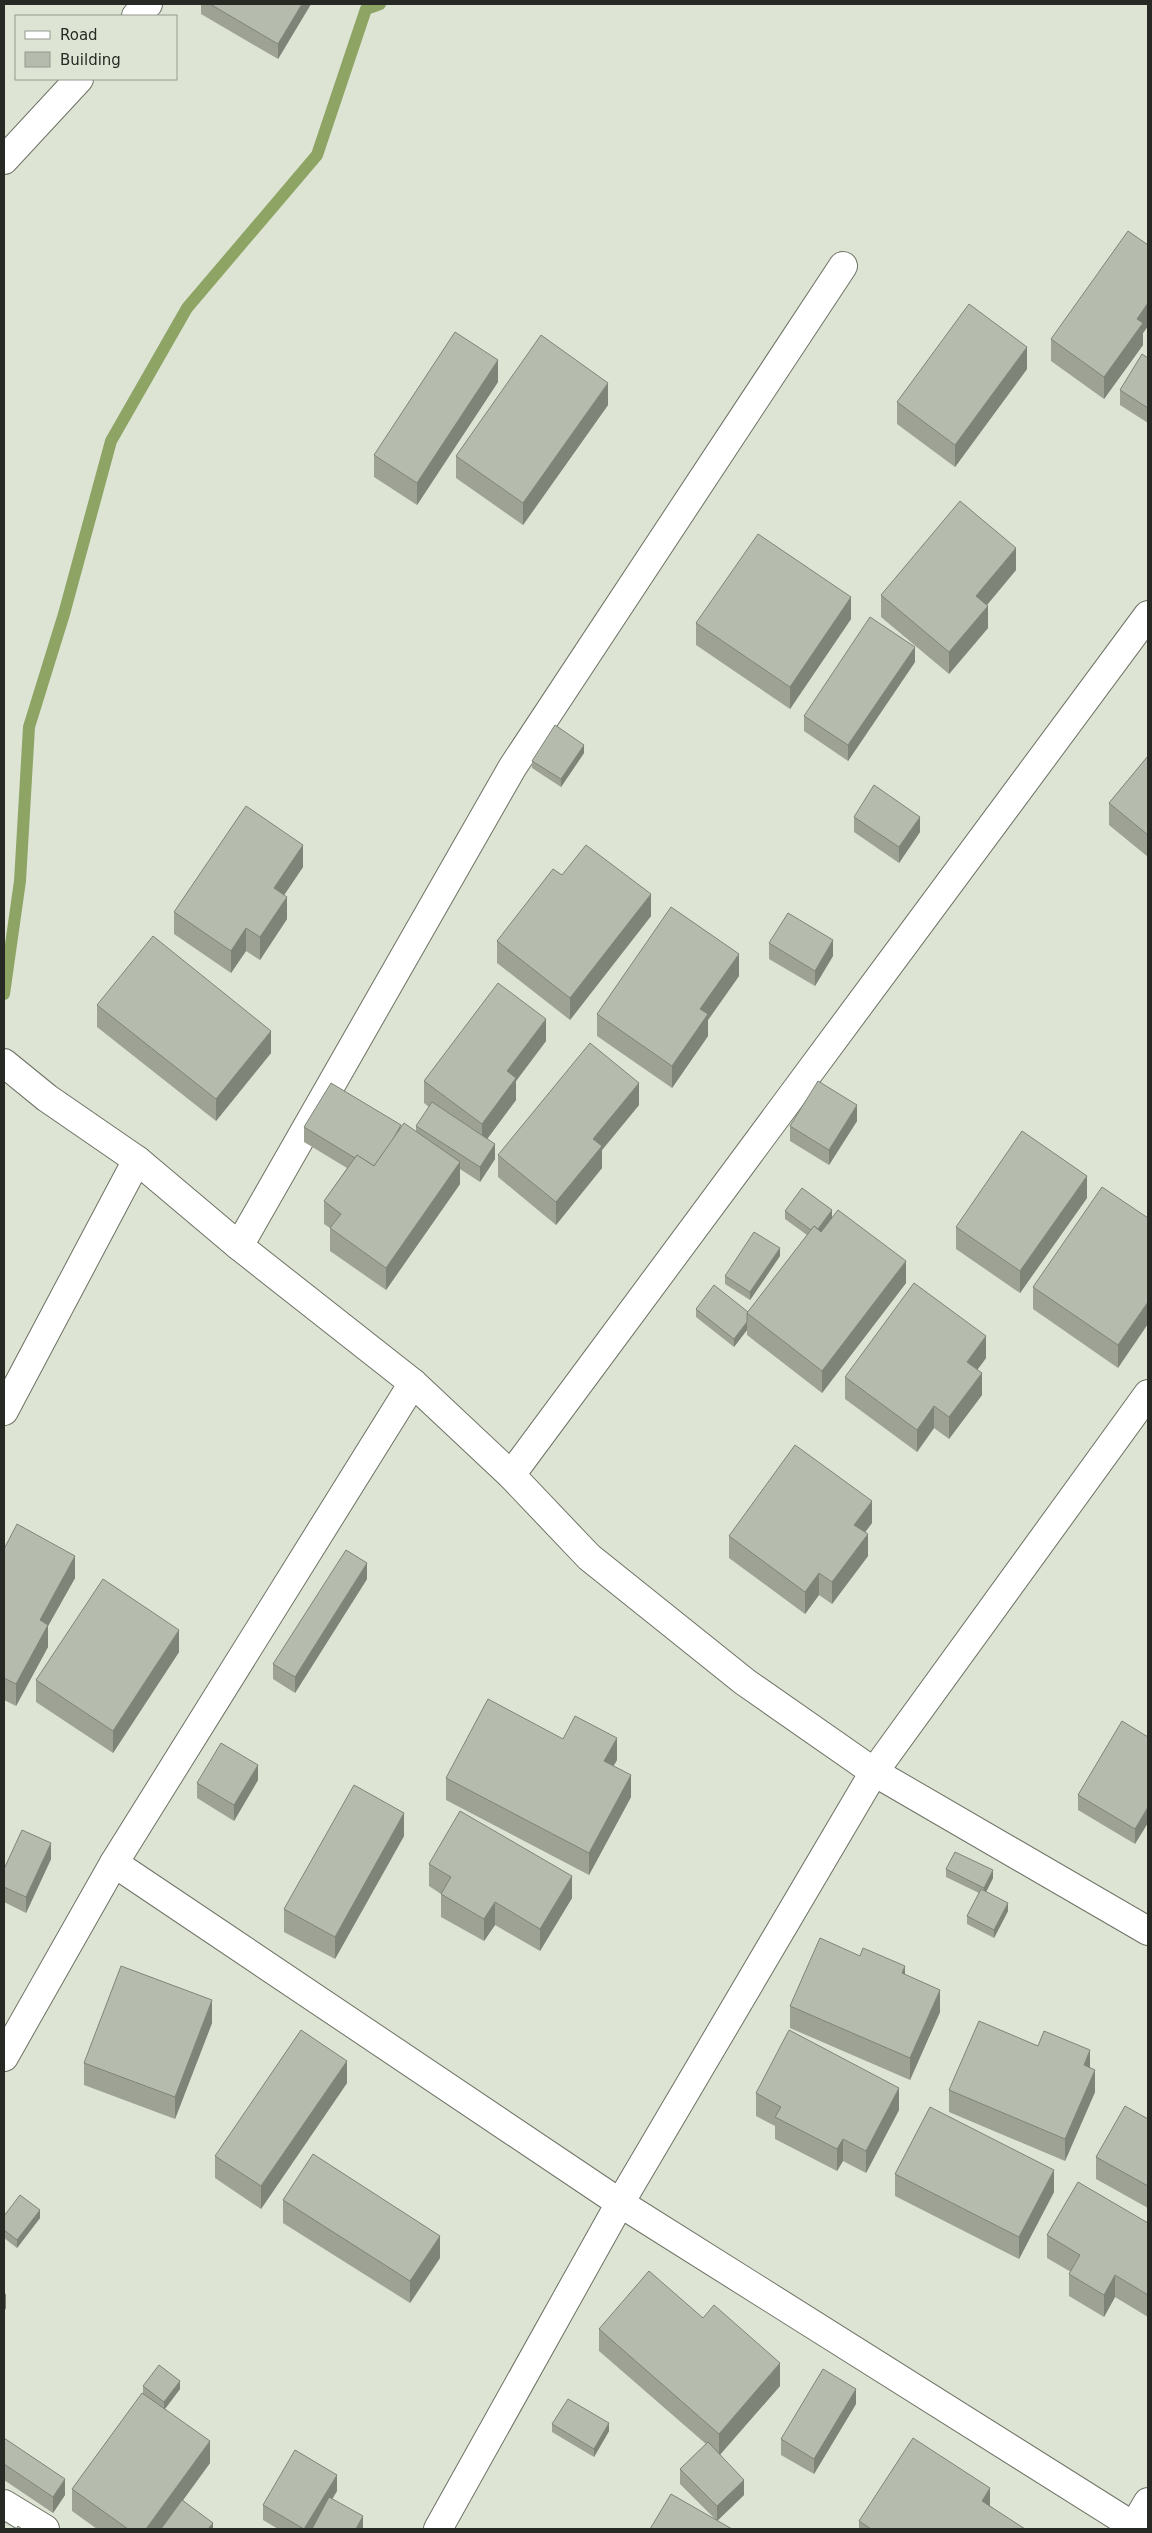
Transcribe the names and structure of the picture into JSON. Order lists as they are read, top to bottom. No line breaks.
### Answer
{"legend":["Road","Building"]}
